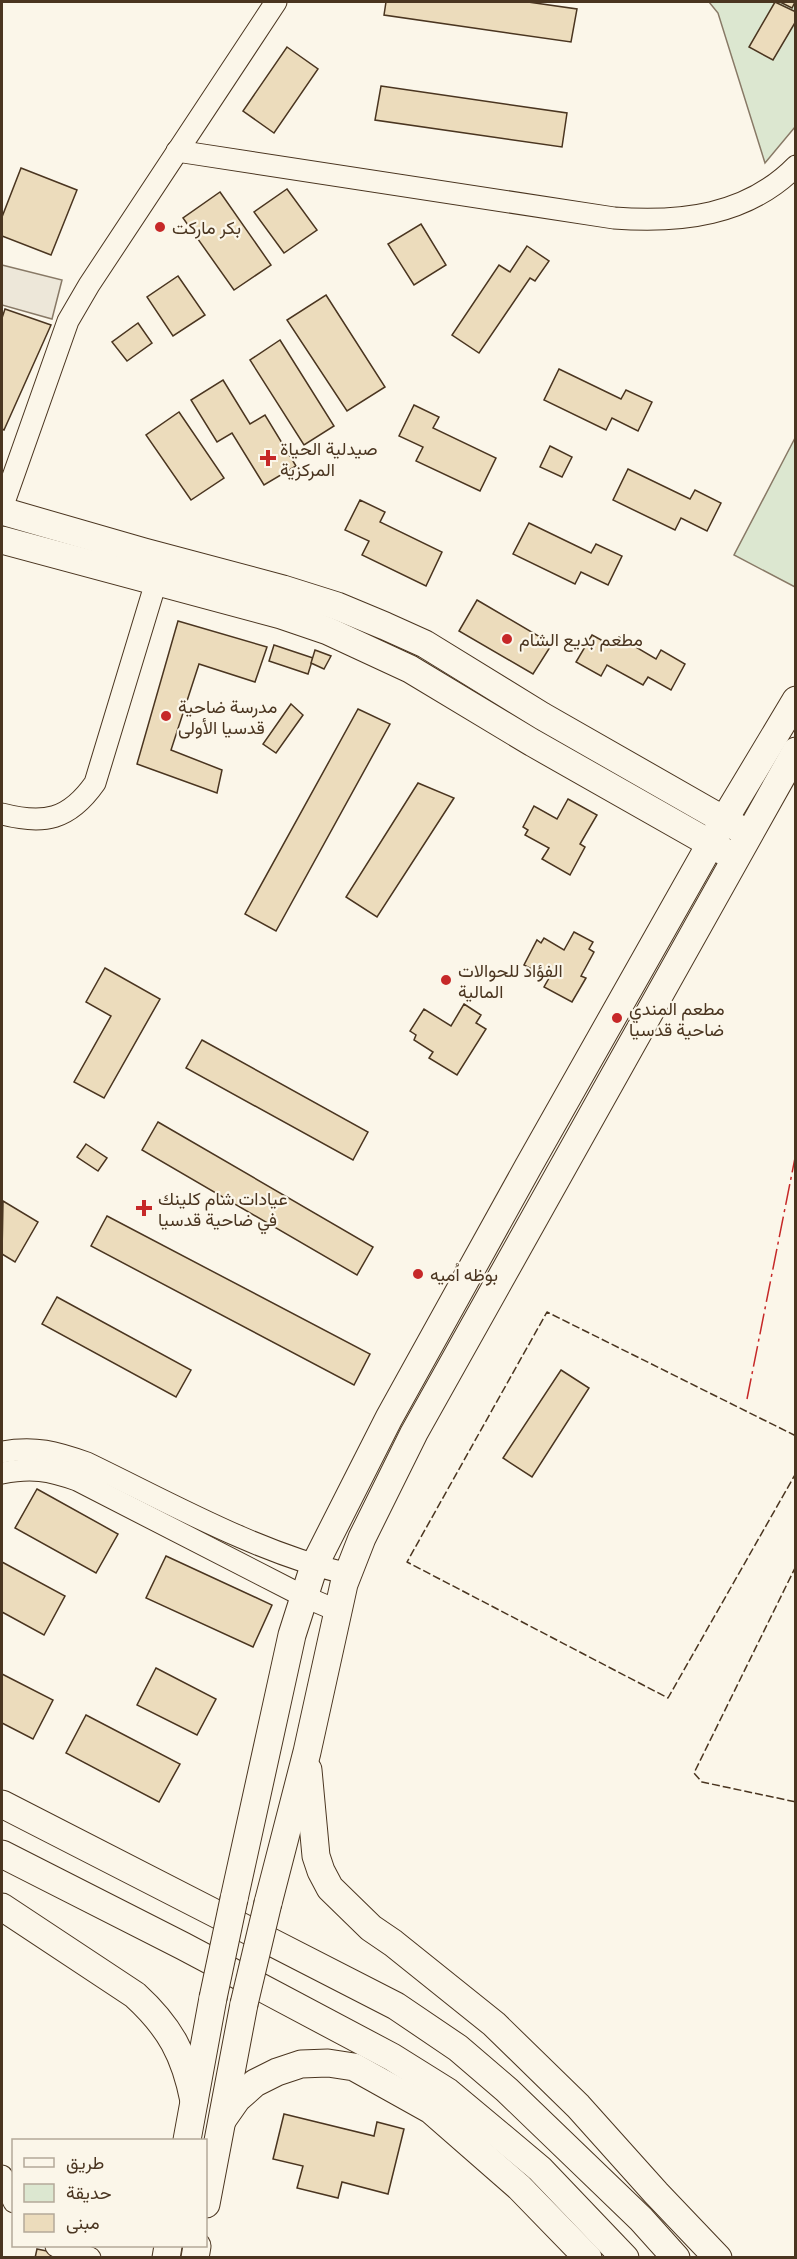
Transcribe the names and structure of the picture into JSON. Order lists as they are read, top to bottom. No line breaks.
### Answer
{"places":{"other":["بكر ماركت","مطعم بديع الشام","مدرسة ضاحية قدسيا الأولى","الفؤاد للحوالات المالية","مطعم المندي ضاحية قدسيا","بوظه اُميه"],"health":["صيدلية الحياة المركزية","عيادات شام كلينك في ضاحية قدسيا"]},"legend":["طريق","حديقة","مبنى"]}
